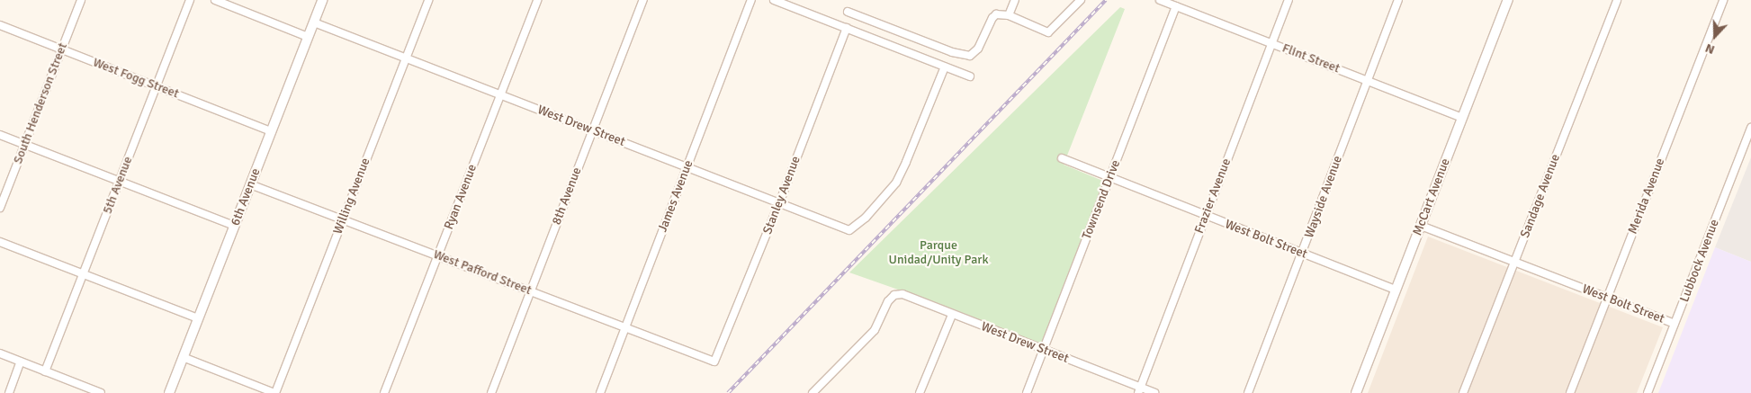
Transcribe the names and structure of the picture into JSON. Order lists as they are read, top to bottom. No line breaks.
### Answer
{"streets":{"street":["Flint Street","West Fogg Street","South Henderson Street","West Drew Street","5th Avenue","Stanley Avenue","Willing Avenue","8th Avenue","James Avenue","Frazier Avenue","Sandage Avenue","Merida Avenue","6th Avenue","Ryan Avenue","Wayside Avenue","McCart Avenue","Townsend Drive","West Bolt Street","Lubbock Avenue","West Pafford Street"]},"crossings":[["Flint Street","Frazier Avenue"],["Flint Street","Wayside Avenue"],["Flint Street","McCart Avenue"],["Flint Street","Townsend Drive"],["West Fogg Street","South Henderson Street"],["West Fogg Street","5th Avenue"],["West Fogg Street","6th Avenue"],["West Drew Street","Stanley Avenue"],["West Drew Street","Willing Avenue"],["West Drew Street","8th Avenue"],["West Drew Street","James Avenue"],["West Drew Street","Frazier Avenue"],["West Drew Street","6th Avenue"],["West Drew Street","Ryan Avenue"],["West Drew Street","Townsend Drive"],["Stanley Avenue","West Pafford Street"],["Willing Avenue","West Pafford Street"],["8th Avenue","West Pafford Street"],["James Avenue","West Pafford Street"],["Frazier Avenue","West Bolt Street"],["Sandage Avenue","West Bolt Street"],["Merida Avenue","West Bolt Street"],["6th Avenue","West Pafford Street"],["Ryan Avenue","West Pafford Street"],["Wayside Avenue","West Bolt Street"],["McCart Avenue","West Bolt Street"],["Townsend Drive","West Bolt Street"],["West Bolt Street","Lubbock Avenue"]],"parks":["Parque Unidad/Unity Park"],"north":"bottom"}
